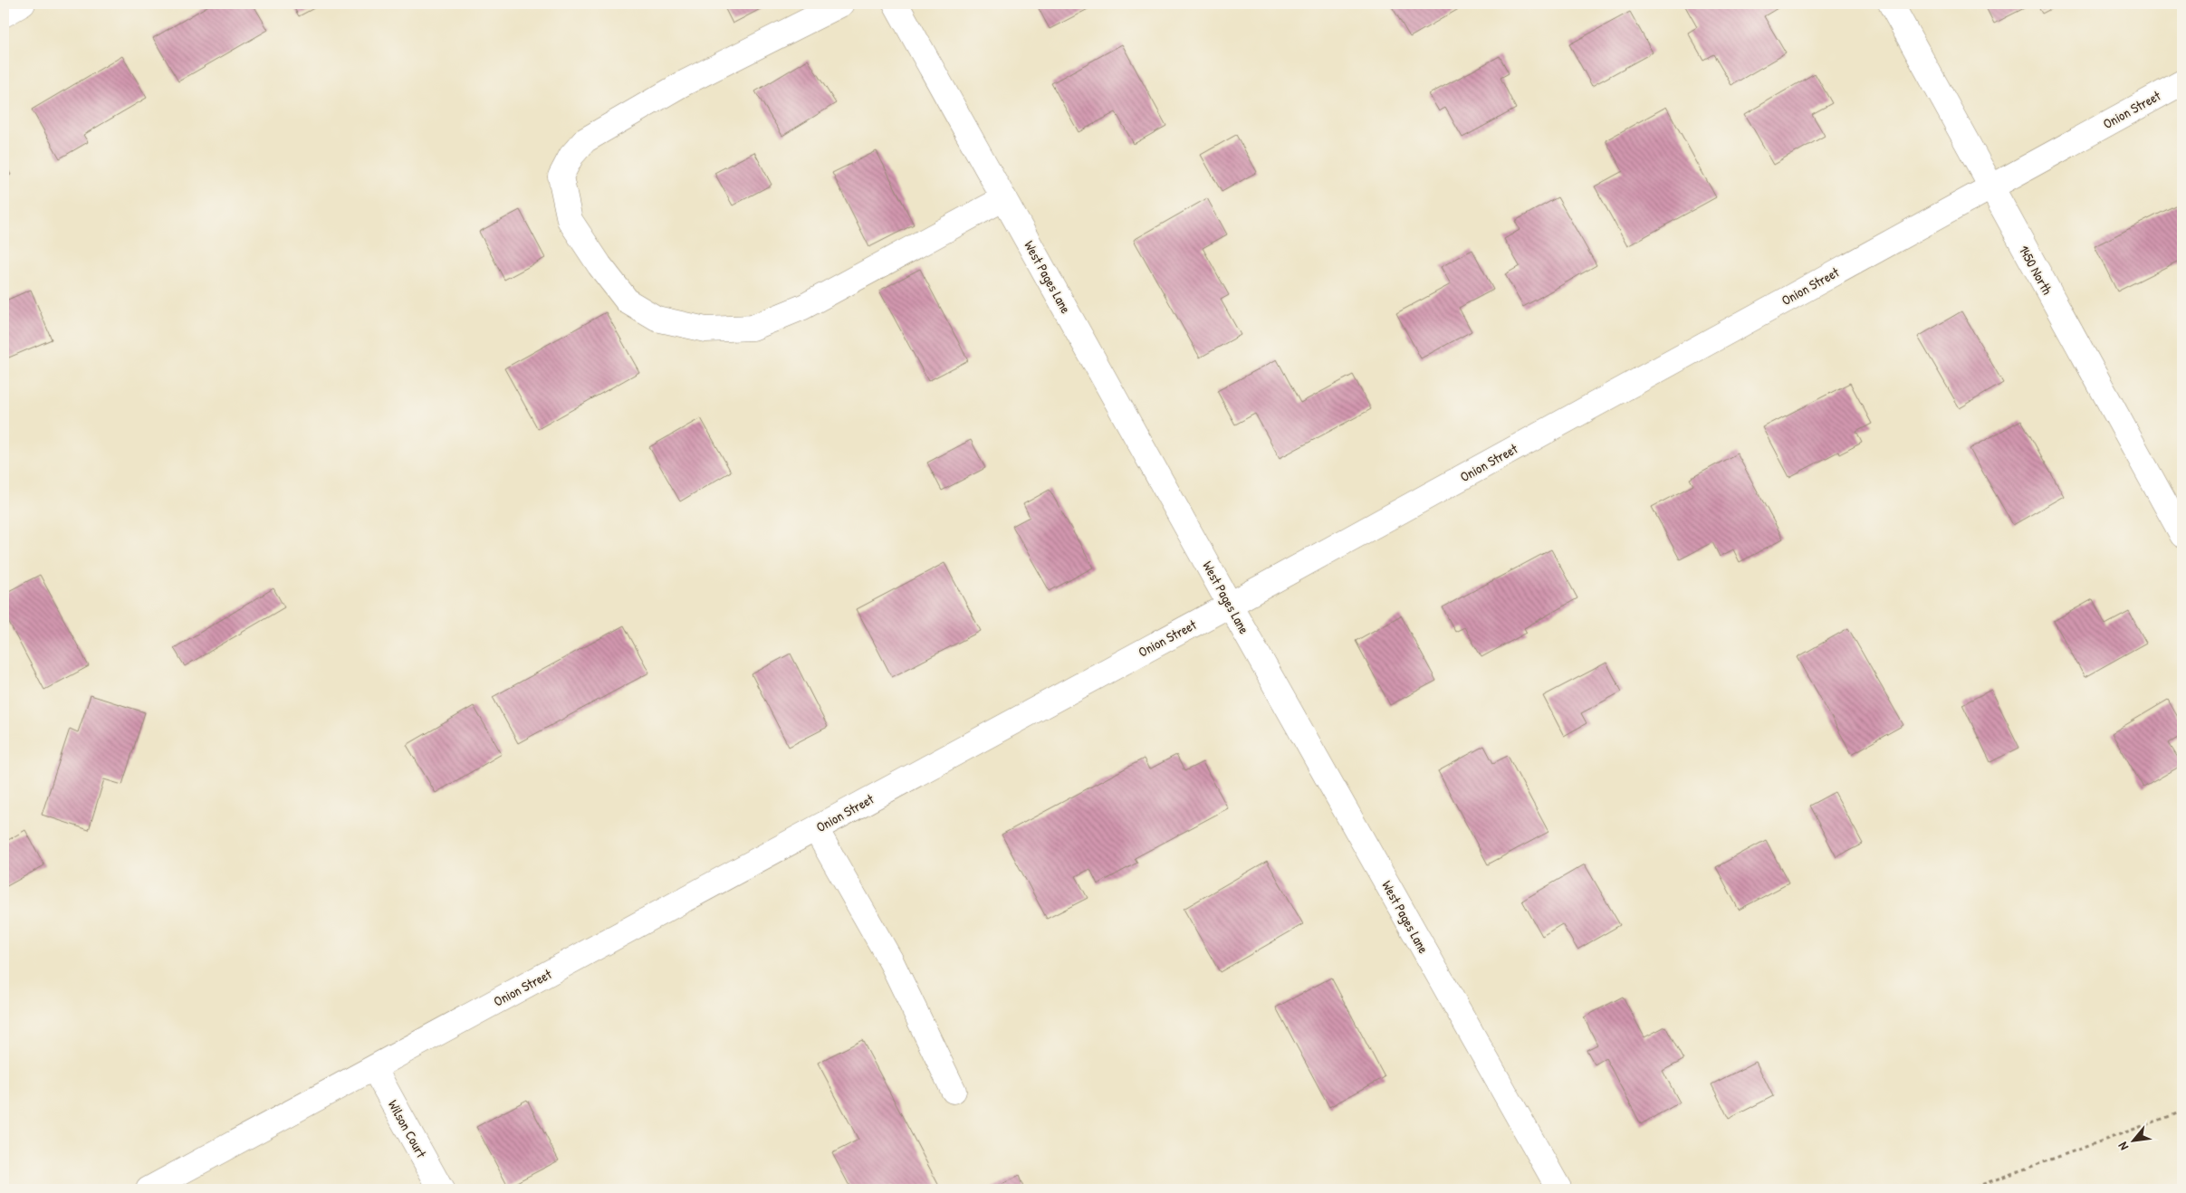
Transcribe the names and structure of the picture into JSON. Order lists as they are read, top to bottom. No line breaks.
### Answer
{"streets":{"street":["Onion Street","1450 North","West Pages Lane","Wilson Court"]},"crossings":[["Onion Street","1450 North"],["Onion Street","West Pages Lane"],["Onion Street","Wilson Court"]],"north":"bottom left"}
